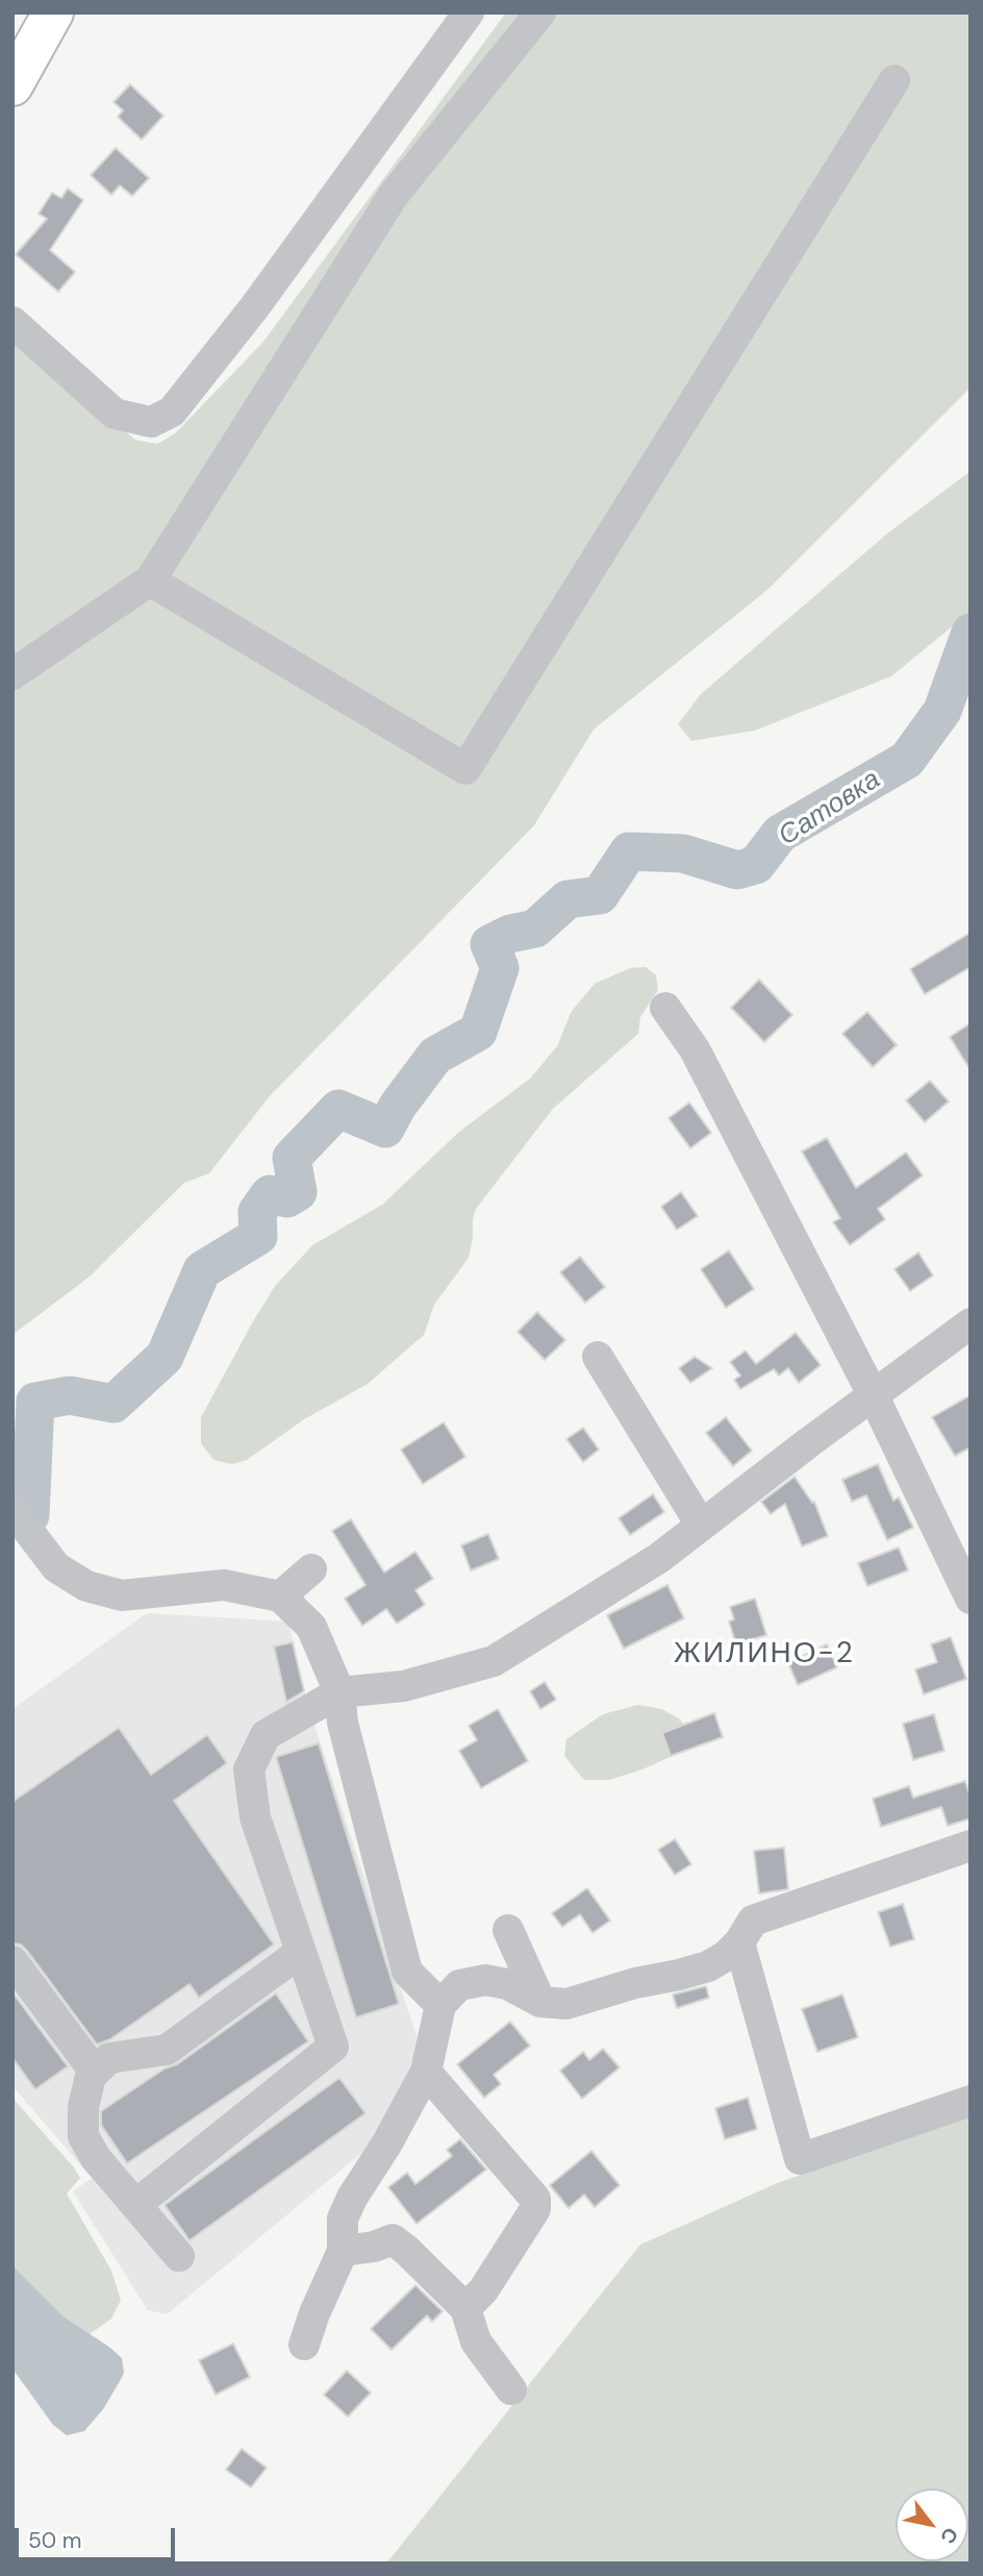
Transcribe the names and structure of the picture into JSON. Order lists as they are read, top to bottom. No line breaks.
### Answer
{"districts":["ЖИЛИНО-2"],"water":["Сатовка"],"scale_bar":"50 m","north":"bottom right"}
